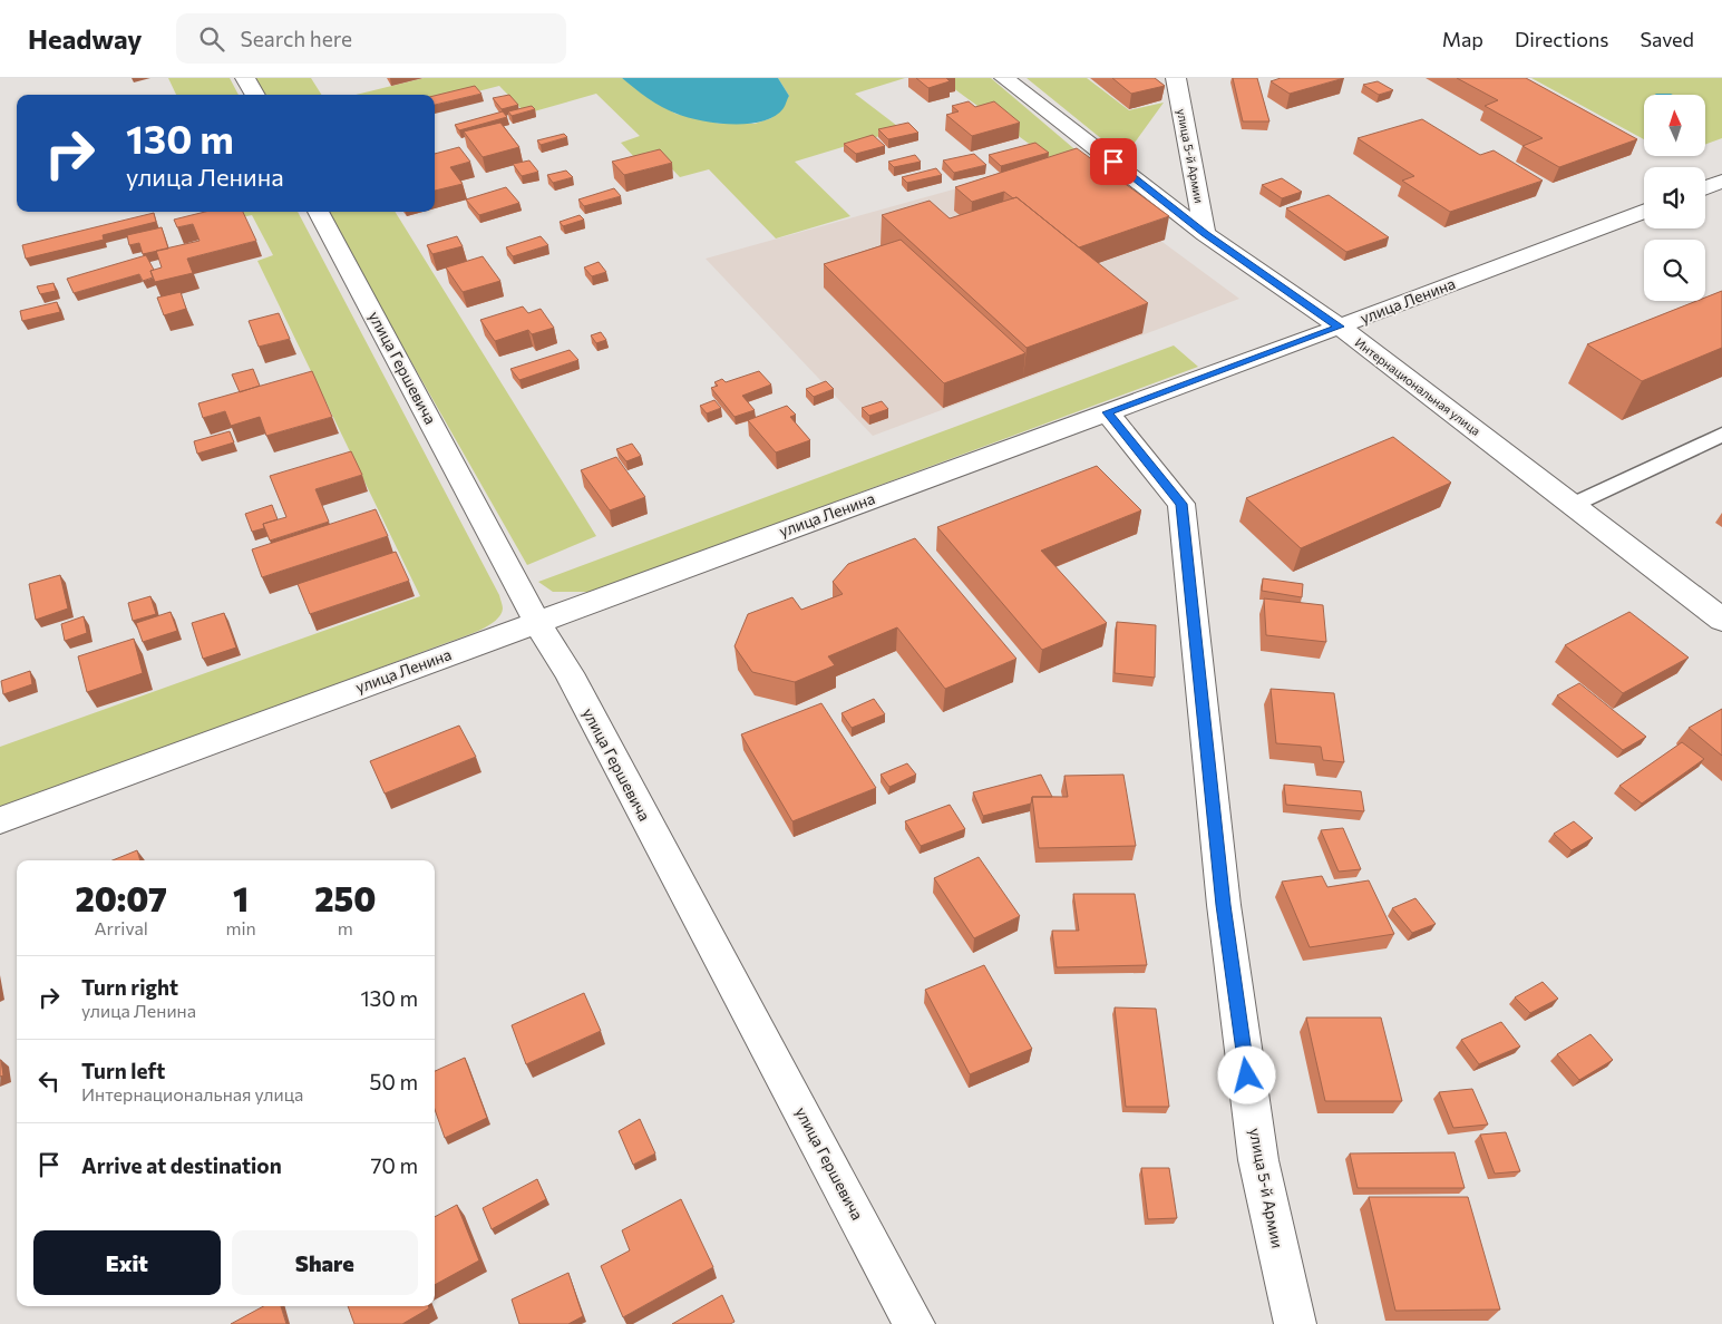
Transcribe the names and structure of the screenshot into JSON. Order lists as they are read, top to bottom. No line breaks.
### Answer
{"streets":{"street":["улица 5-й Армии","улица Ленина","улица Гершевича","Интернациональная улица"]},"crossings":[["улица 5-й Армии","улица Ленина"],["улица 5-й Армии","Интернациональная улица"],["улица Ленина","улица Гершевича"],["улица Ленина","Интернациональная улица"]],"north":"top","page":{"header":"Headway","search":"Search here","nav":["Map","Directions","Saved"],"turn":["130 m","улица Ленина"],"eta":["20:07","Arrival","1","min","250","m"],"list":[{"name":"Turn right","note":"улица Ленина","value":"130 m"},{"name":"Turn left","note":"Интернациональная улица","value":"50 m"},{"name":"Arrive at destination","value":"70 m"}],"buttons":["Exit","Share"]}}
